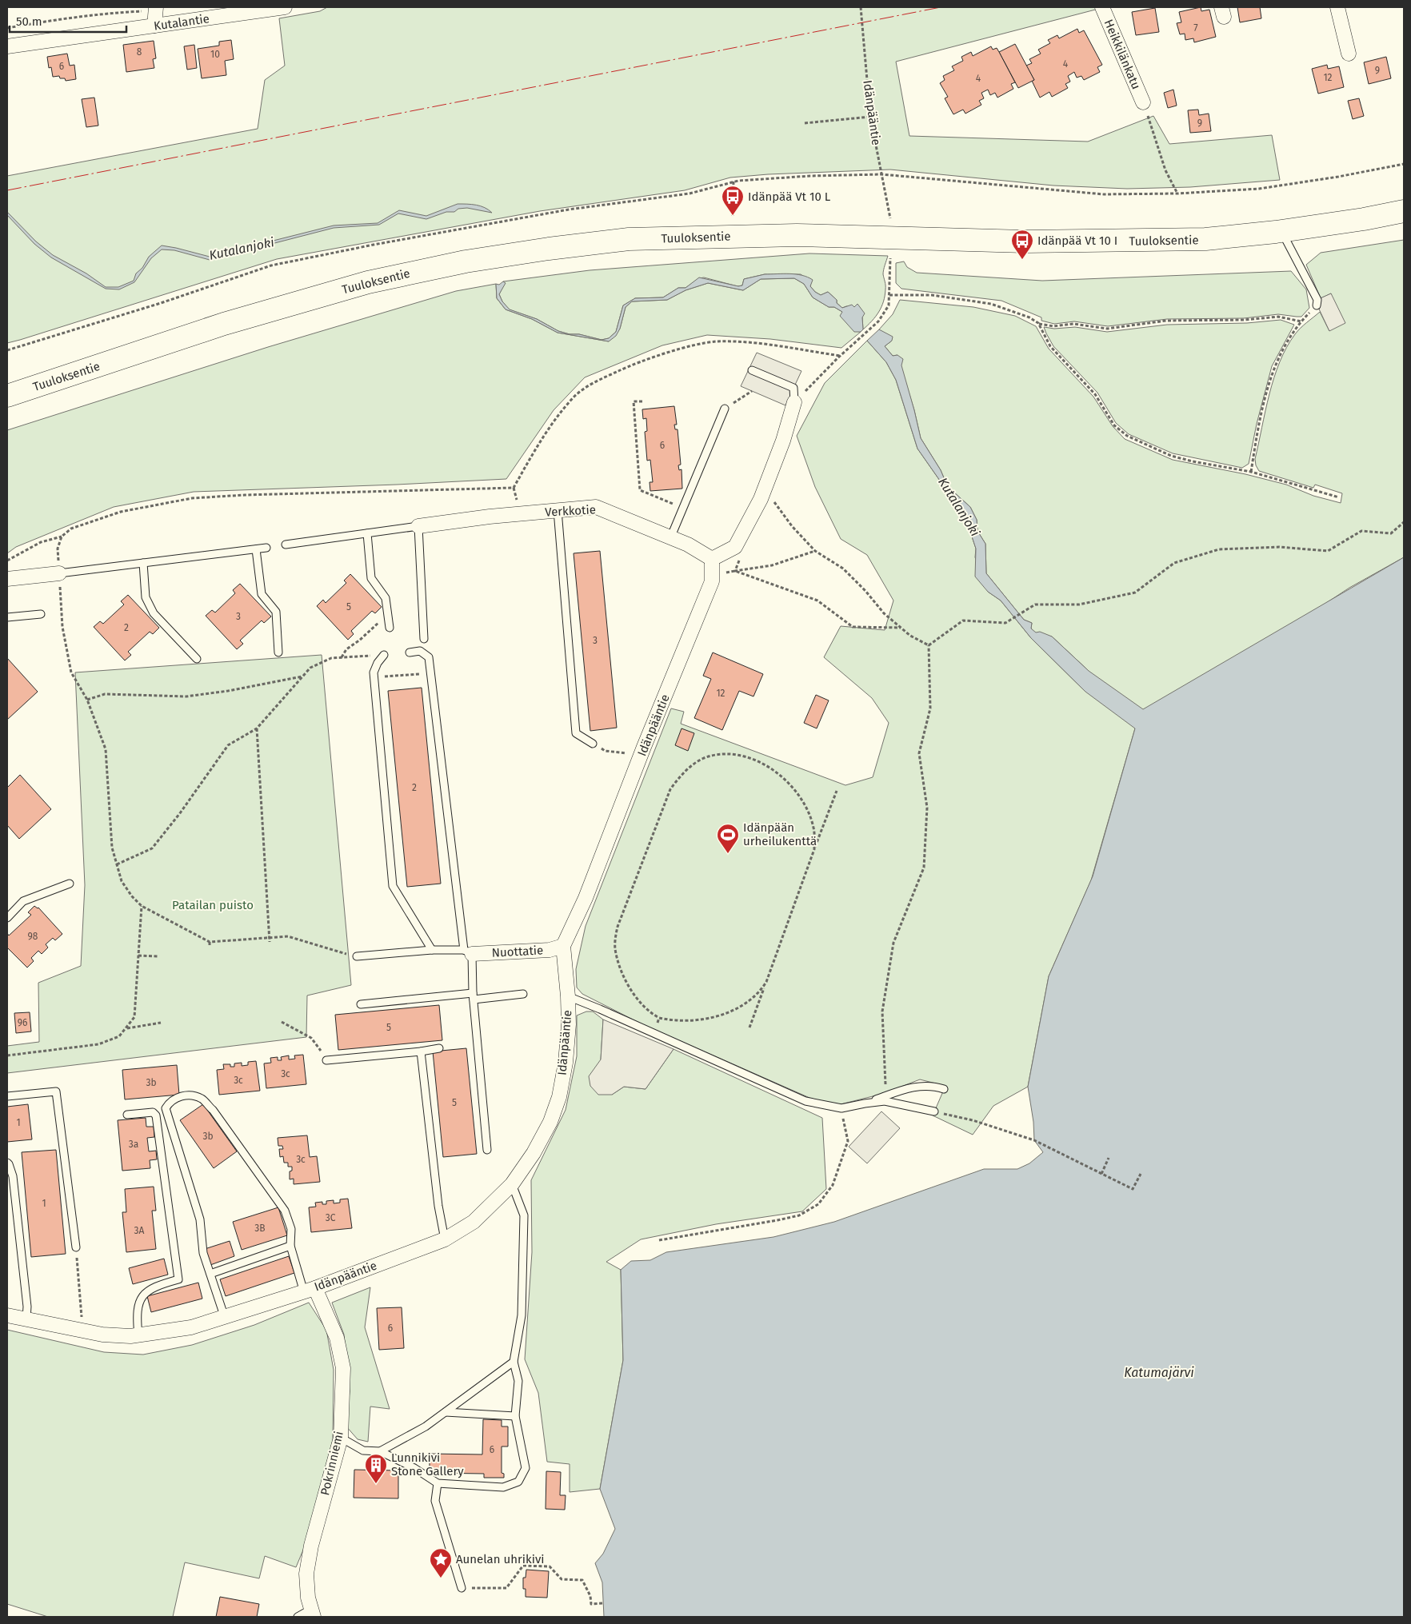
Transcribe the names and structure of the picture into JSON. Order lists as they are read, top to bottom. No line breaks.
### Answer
{"streets":{"highway":["Tuuloksentie"],"street":["Kutalantie","Heikkilänkatu","Idänpääntie","Verkkotie","Nuottatie","Pokrinniemi"]},"crossings":[["Idänpääntie","Verkkotie"],["Idänpääntie","Nuottatie"],["Idänpääntie","Pokrinniemi"]],"water":["Kutalanjoki","Katumajärvi"],"parks":["Patailan puisto"],"places":{"bus stop":["Idänpää Vt 10 L","Idänpää Vt 10 I"],"sports":["Idänpään urheilukenttä"],"building":["Lunnikivi Stone Gallery"],"place":["Aunelan uhrikivi"]},"house_numbers":["7","8","10","4","6","9","12","4","9","6","5","3","2","3","12","2","98","96","5","3c","3c","3b","5","1","3b","3a","3c","1","3C","3B","3A","6","6"],"scale_bar":"50 m"}
